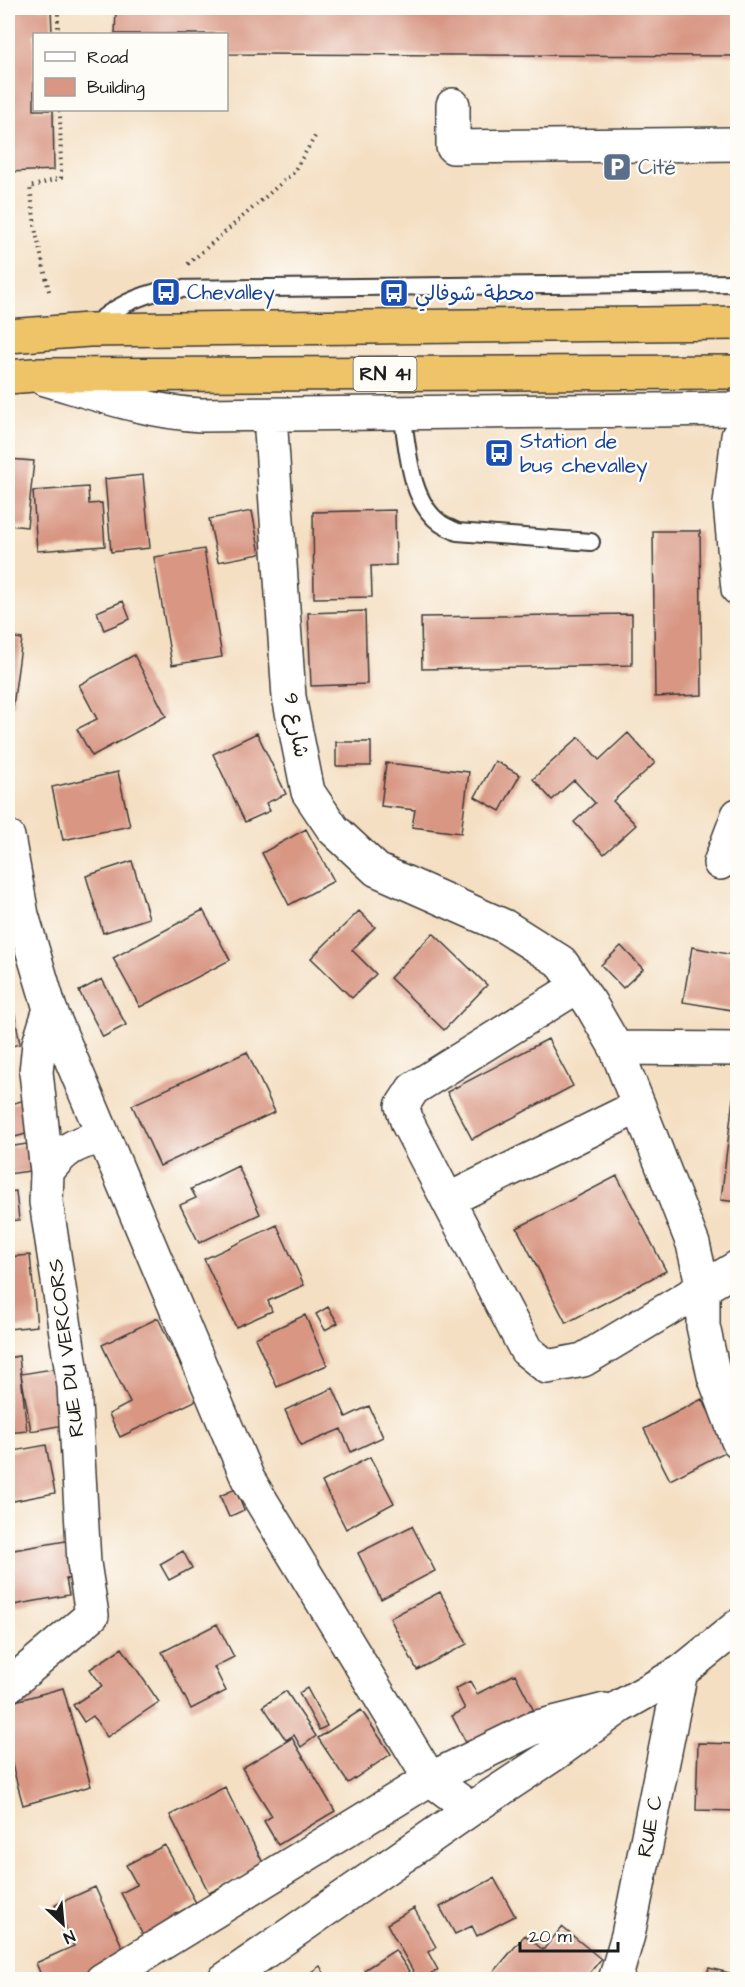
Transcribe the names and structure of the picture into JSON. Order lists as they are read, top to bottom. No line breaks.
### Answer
{"streets":{"highway":["RN 41"],"street":["شارع 9","RUE DU VERCORS","RUE C"]},"places":{"parking":["Cité"],"bus stop":["Chevalley","محطة شوفالي","Station de bus chevalley"]},"legend":["Road","Building"],"scale_bar":"20 m","north":"bottom right"}
